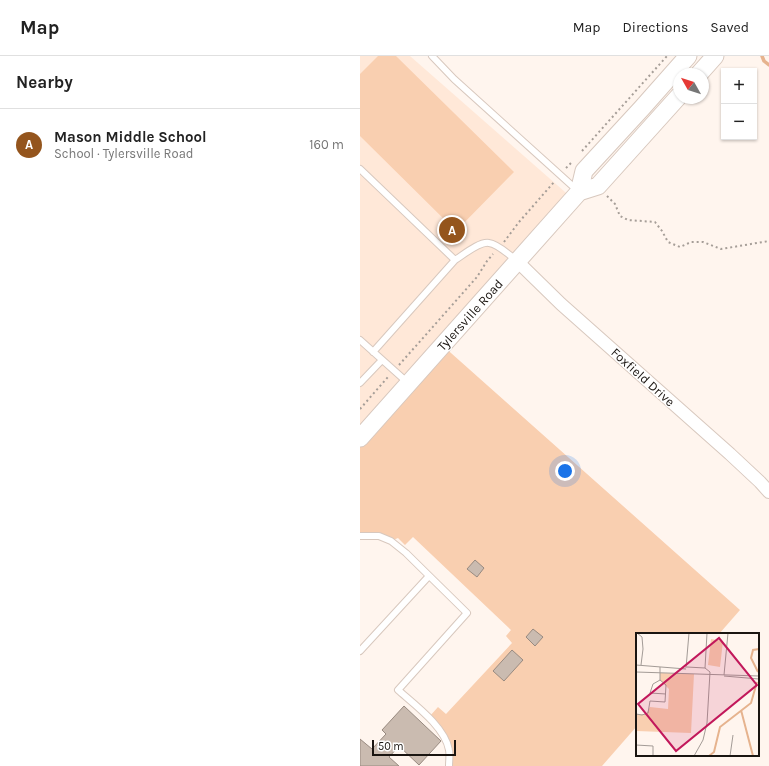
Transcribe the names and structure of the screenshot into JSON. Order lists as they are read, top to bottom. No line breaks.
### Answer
{"streets":{"main road":["Tylersville Road"],"street":["Foxfield Drive"]},"crossings":[["Tylersville Road","Foxfield Drive"]],"scale_bar":"50 m","north":"top left","page":{"header":"Map","nav":["Map","Directions","Saved"],"heading":"Nearby","map_buttons":["+","−"],"list":[{"mark":"A","name":"Mason Middle School","note":"School · Tylersville Road","value":"160 m"}],"pins":"A","scale":"50 m"}}
